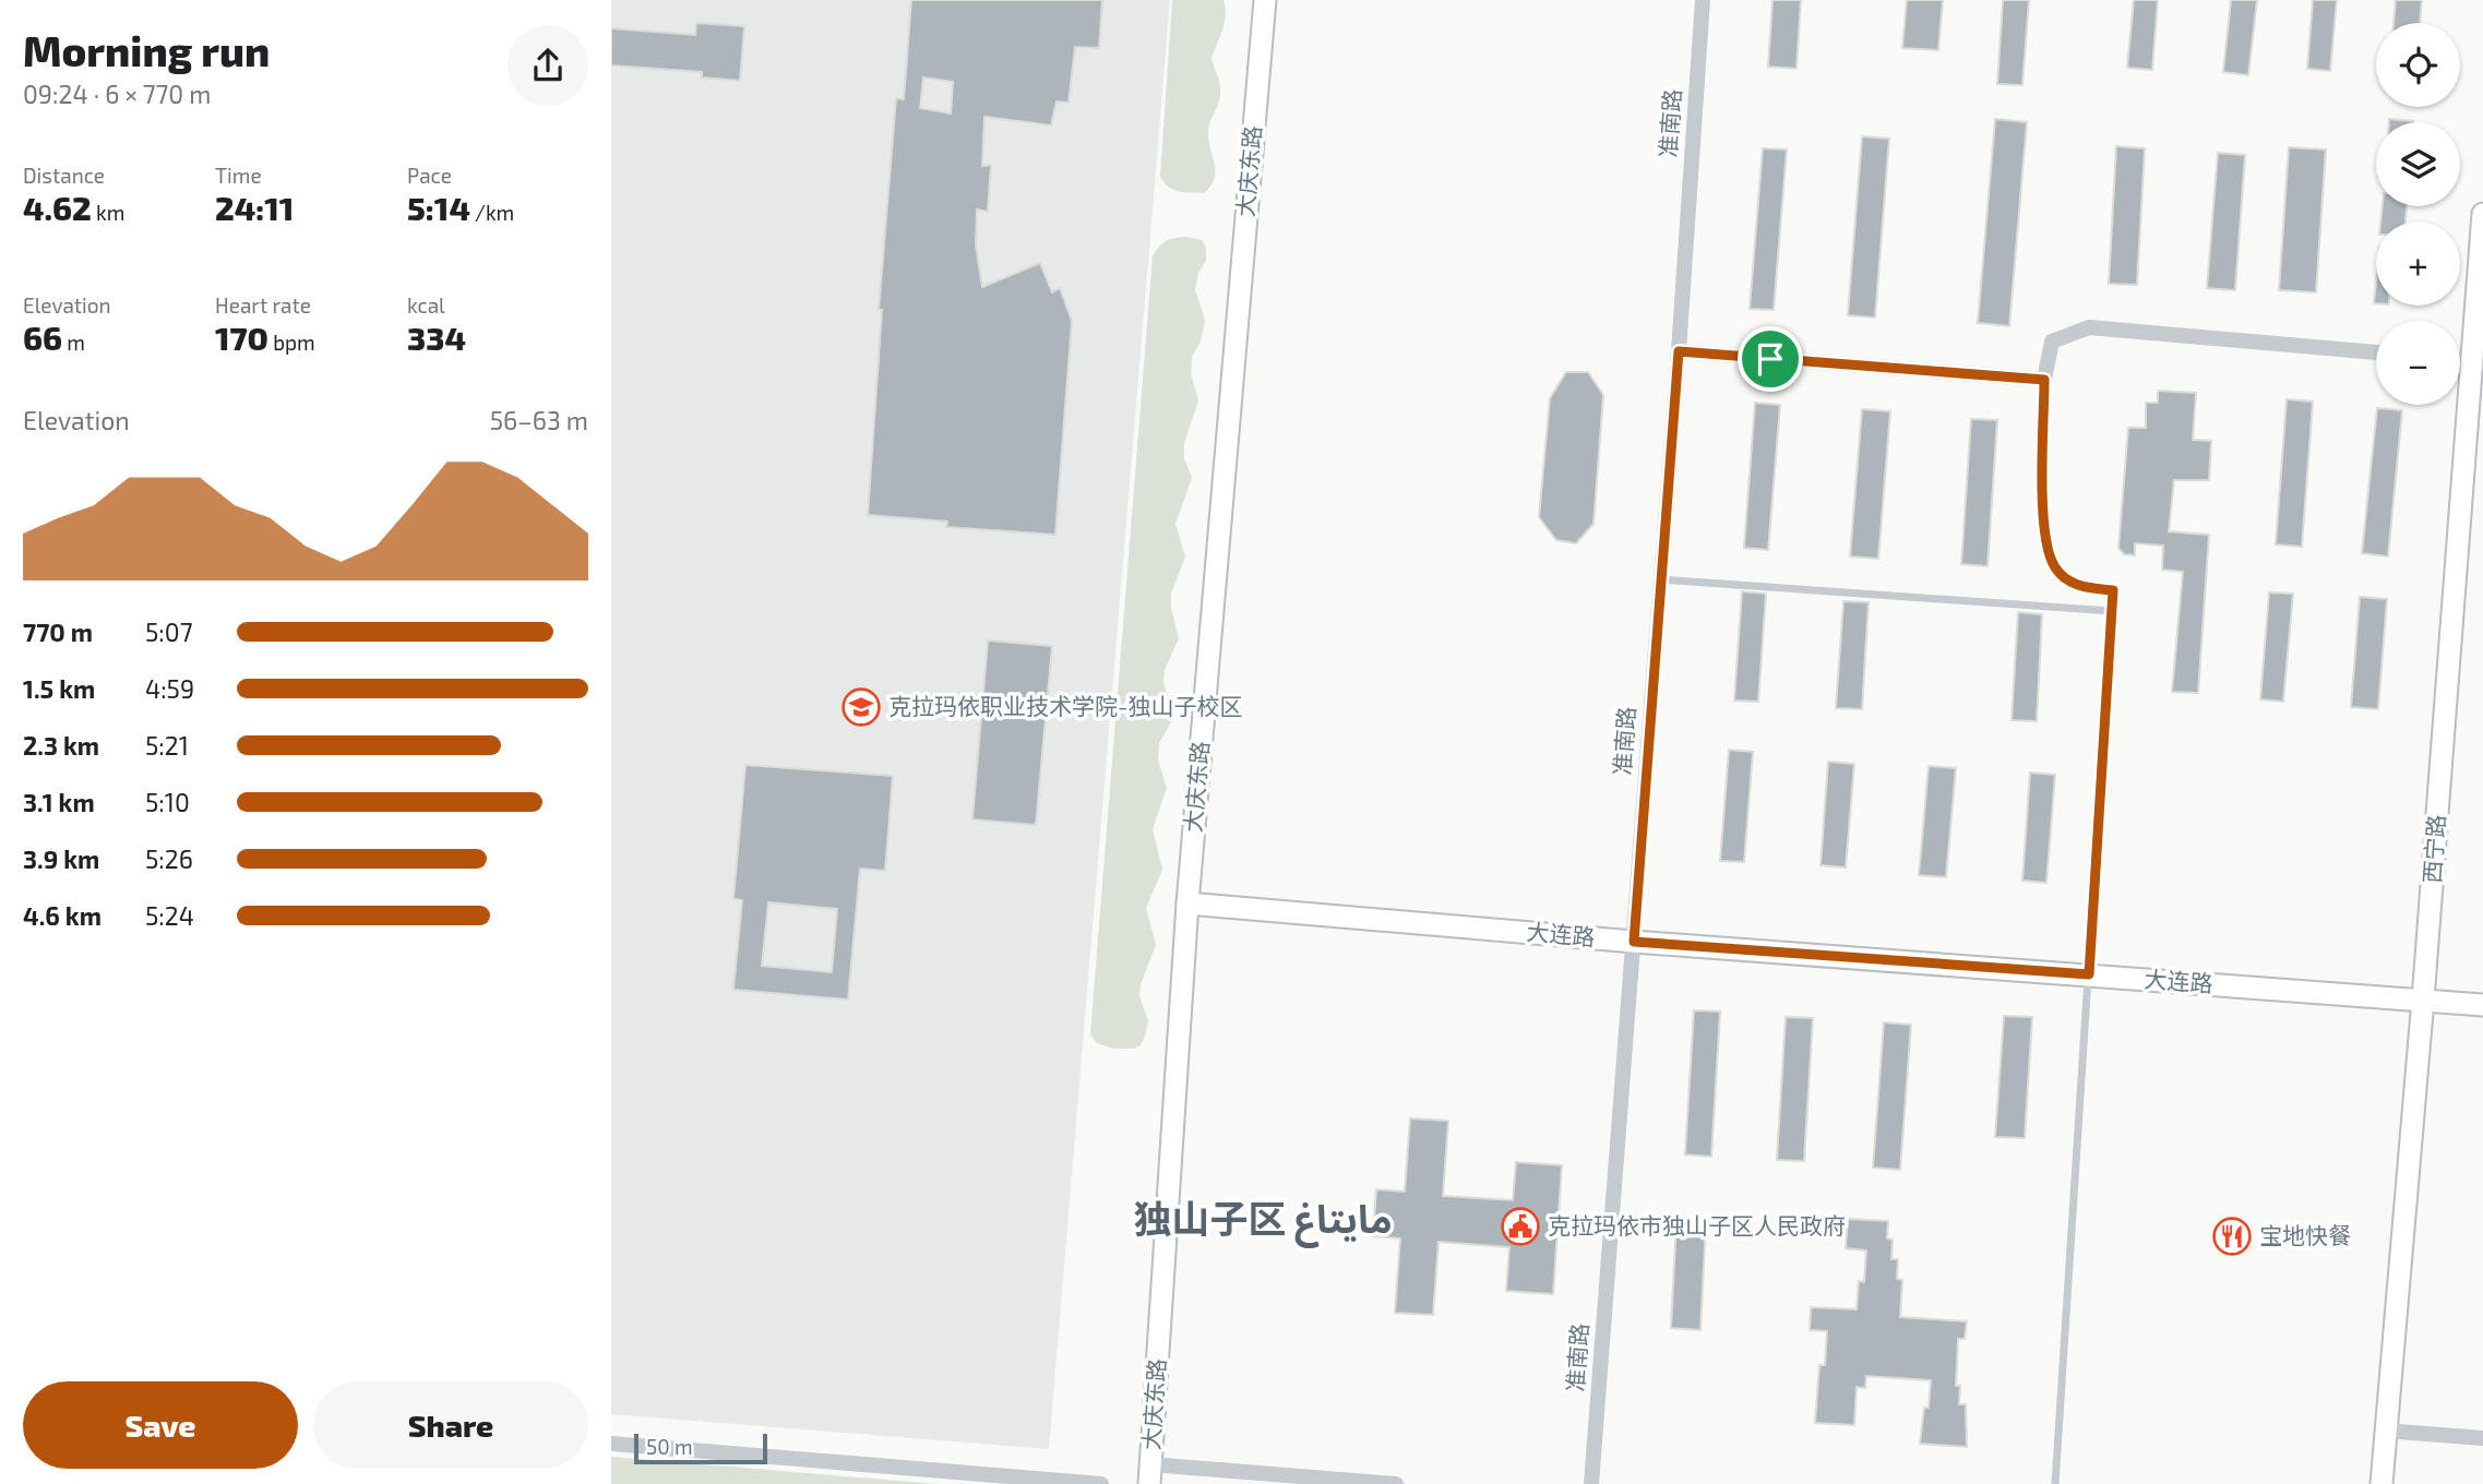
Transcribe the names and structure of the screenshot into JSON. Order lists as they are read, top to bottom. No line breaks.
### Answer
{"streets":{"street":["准南路","大庆东路","西宁路","大连路"]},"crossings":[["准南路","大连路"],["大庆东路","大连路"],["西宁路","大连路"]],"districts":["独山子区 مايتاغ"],"places":{"school or university":["克拉玛依职业技术学院-独山子校区"],"public building":["克拉玛依市独山子区人民政府"],"restaurant":["宝地快餐"]},"scale_bar":"50 m","page":{"heading":["Morning run","09:24 · 6 × 770 m"],"map_buttons":["+","−"],"stats":[["Distance","4.62 km"],["Time","24:11"],["Pace","5:14 /km"],["Elevation","66 m"],["Heart rate","170 bpm"],["kcal","334"]],"chart":["Elevation","56–63 m"],"list":[{"name":"770 m","note":"5:07"},{"name":"1.5 km","note":"4:59"},{"name":"2.3 km","note":"5:21"},{"name":"3.1 km","note":"5:10"},{"name":"3.9 km","note":"5:26"},{"name":"4.6 km","note":"5:24"}],"buttons":["Save","Share"],"scale":"50 m"}}
